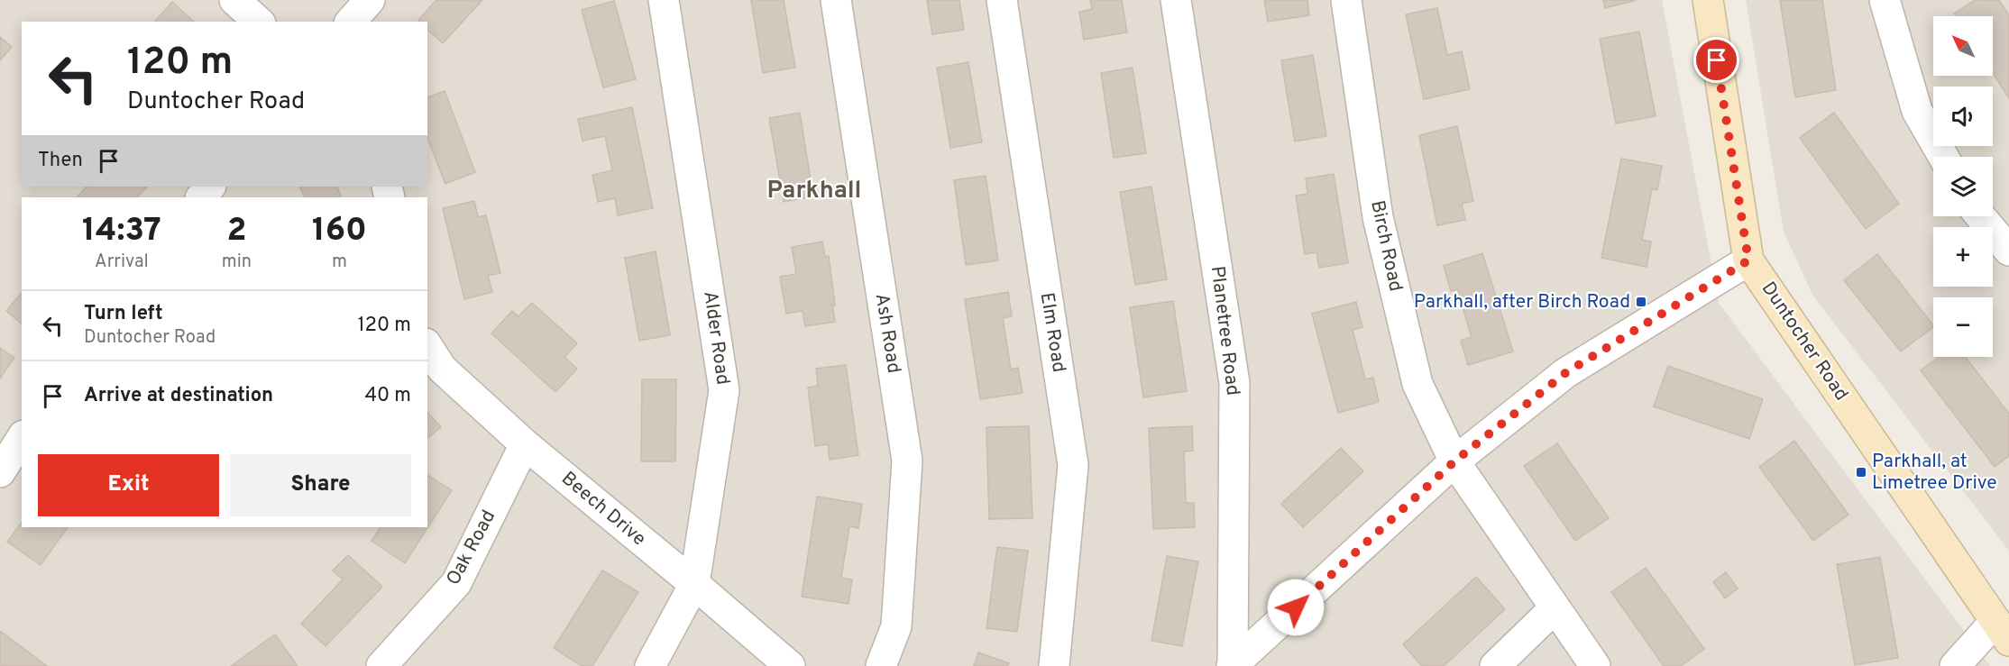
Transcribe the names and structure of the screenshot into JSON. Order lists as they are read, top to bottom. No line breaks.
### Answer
{"streets":{"main road":["Duntocher Road"],"street":["Birch Road","Planetree Road","Elm Road","Ash Road","Alder Road","Beech Drive","Oak Road"]},"crossings":[["Alder Road","Beech Drive"],["Beech Drive","Oak Road"]],"districts":["Parkhall"],"places":{"transit":["Parkhall, after Birch Road","Parkhall, at Limetree Drive"]},"north":"top left","page":{"map_buttons":["+","−"],"turn":["120 m","Duntocher Road"],"then":"Then","eta":["14:37","Arrival","2","min","160","m"],"list":[{"name":"Turn left","note":"Duntocher Road","value":"120 m"},{"name":"Arrive at destination","value":"40 m"}],"buttons":["Exit","Share"]}}
